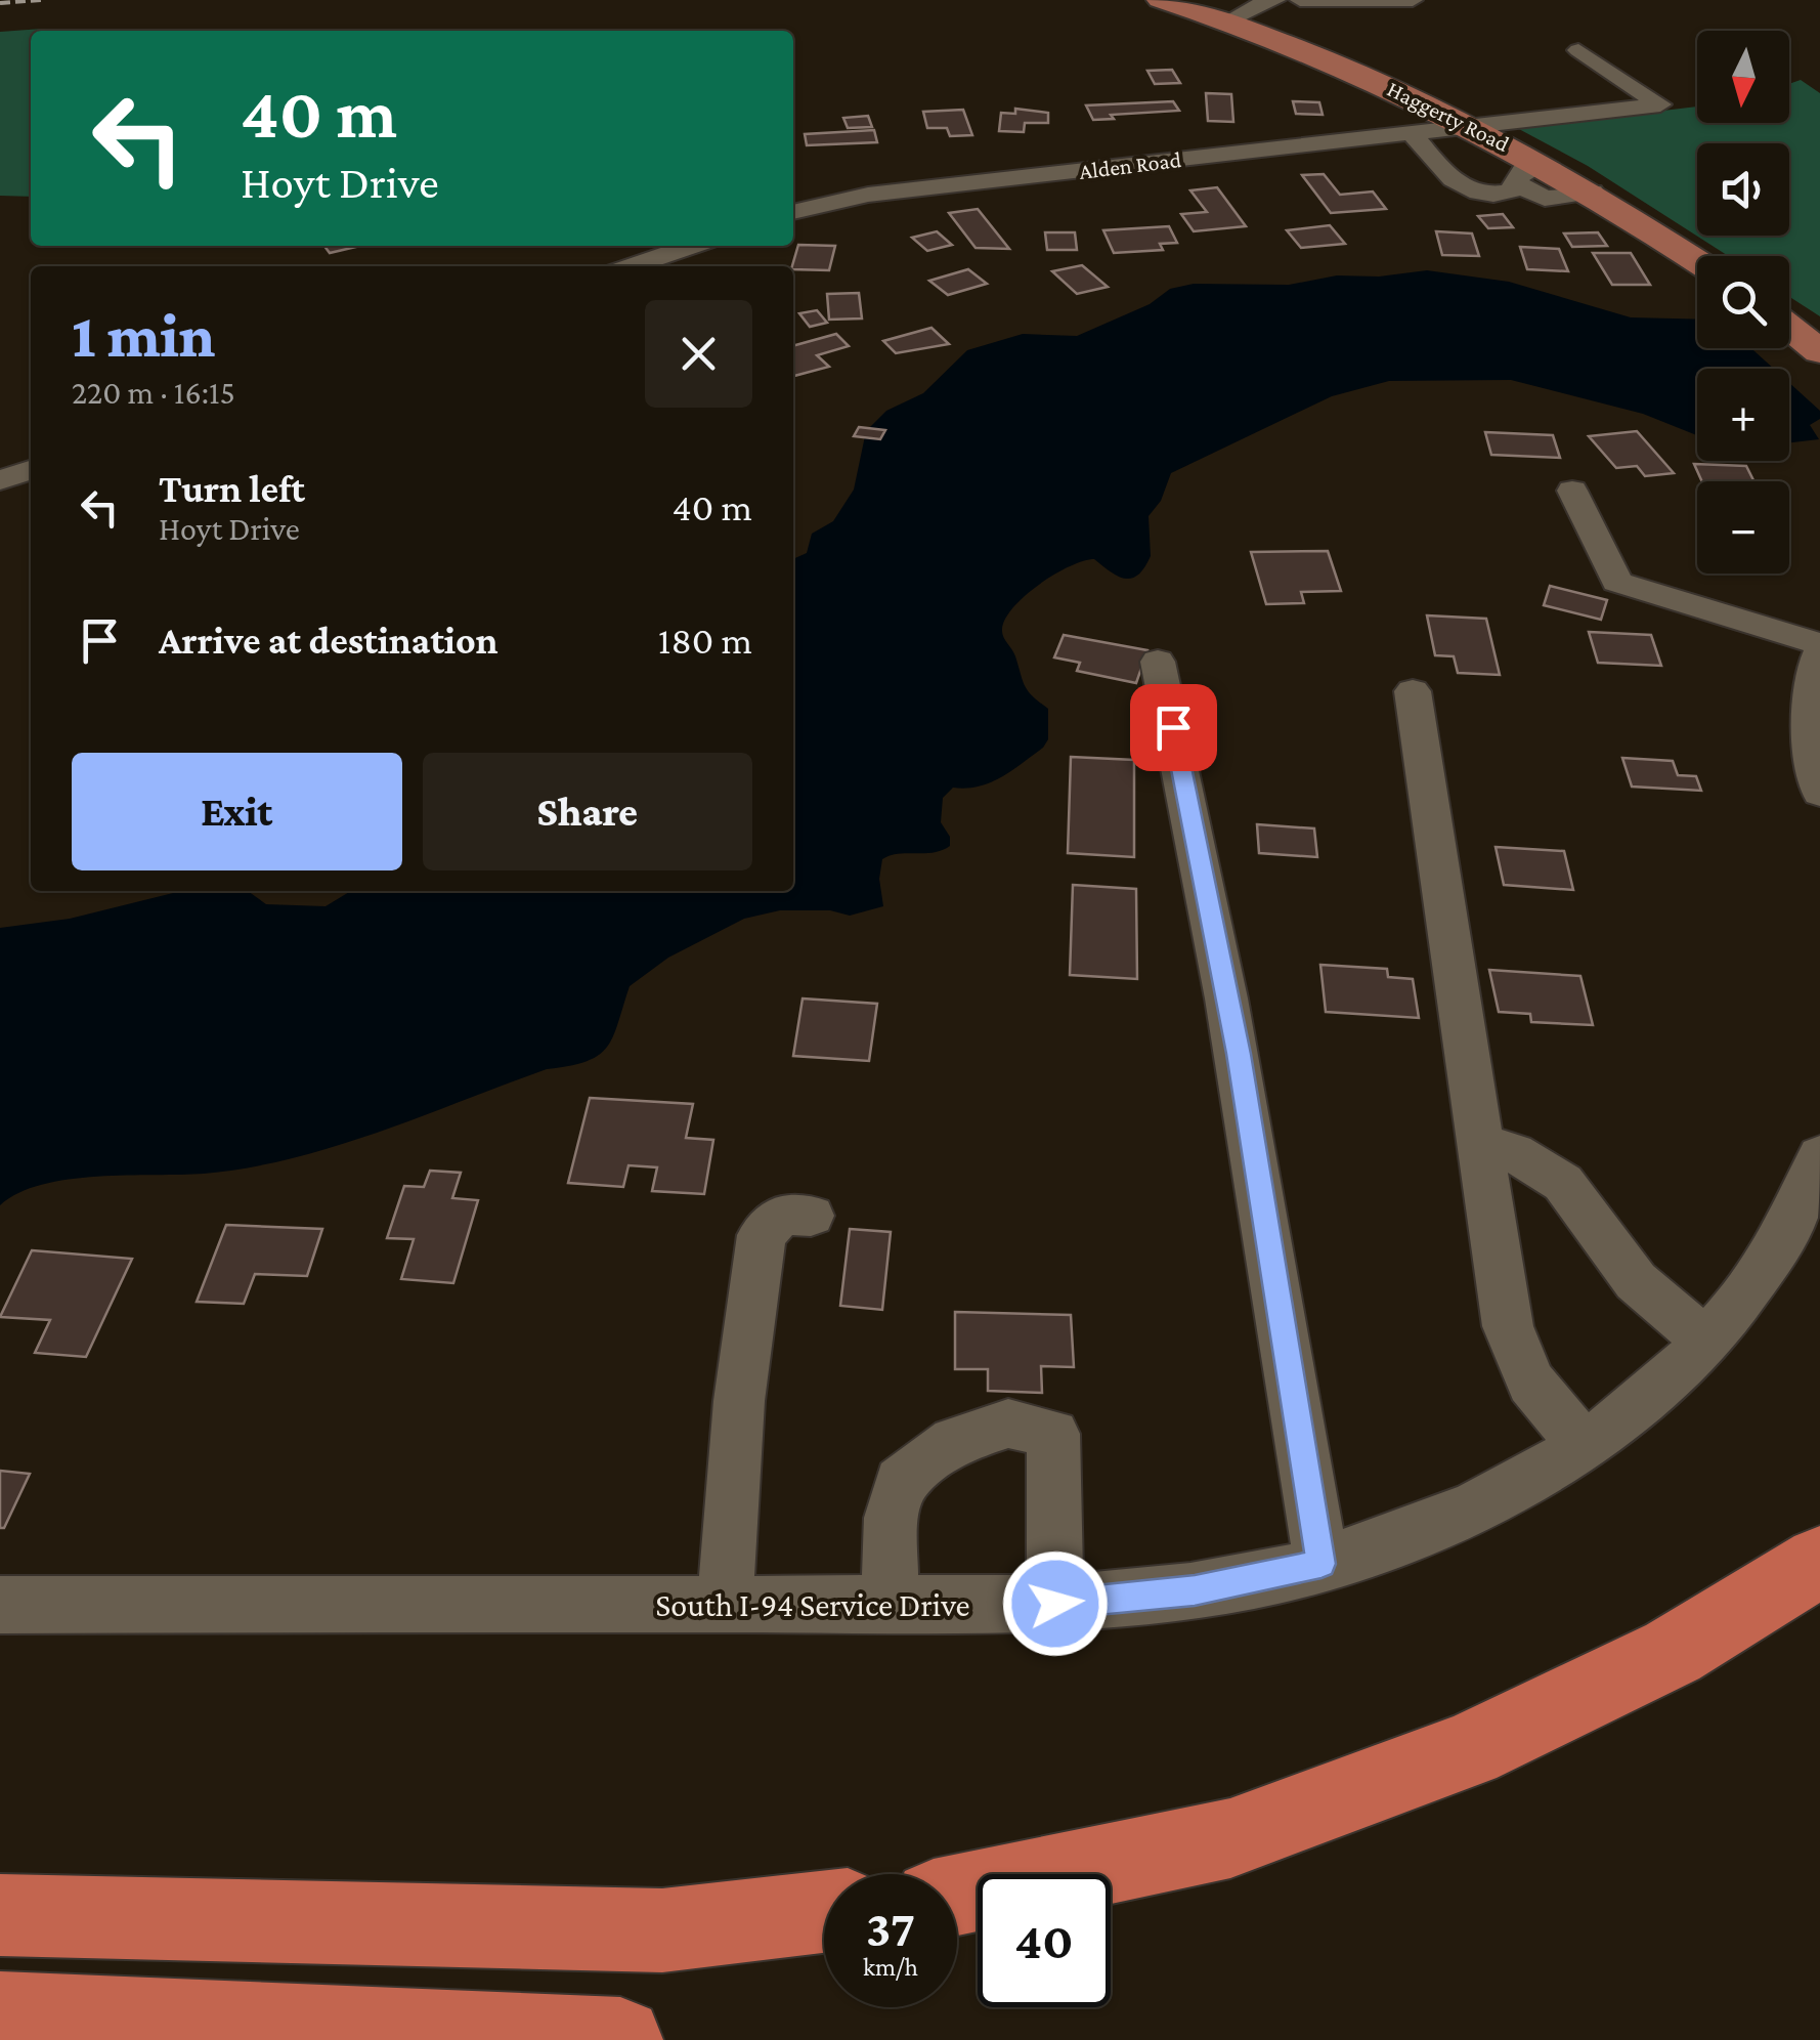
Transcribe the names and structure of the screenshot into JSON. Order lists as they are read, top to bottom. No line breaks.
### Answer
{"streets":{"main road":["Haggerty Road"],"street":["Alden Road","South I-94 Service Drive"]},"crossings":[["Haggerty Road","Alden Road"]],"north":"bottom","page":{"map_buttons":["+","−"],"turn":["40 m","Hoyt Drive"],"heading":["1 min","220 m · 16:15"],"list":[{"name":"Turn left","note":"Hoyt Drive","value":"40 m"},{"name":"Arrive at destination","value":"180 m"}],"buttons":["Exit","Share"],"speed":"37 km/h","limit":"40"}}
